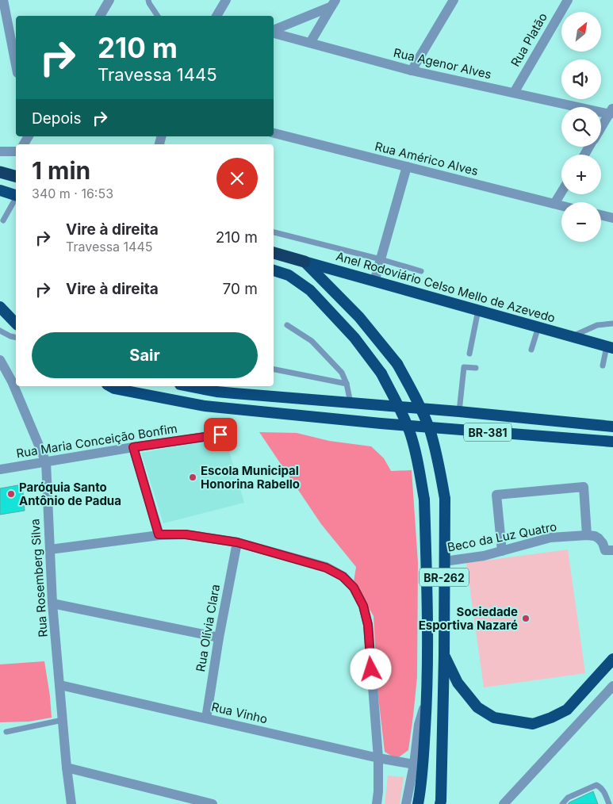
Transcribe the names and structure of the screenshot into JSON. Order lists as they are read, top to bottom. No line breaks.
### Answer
{"streets":{"highway":["Anel Rodoviário Celso Mello de Azevedo","BR-381","BR-262"],"street":["Rua Platão","Rua Agenor Alves","Rua Américo Alves","Rua Maria Conceição Bonfim","Beco da Luz Quatro","Rua Rosemberg Silva","Rua Olívia Clara","Rua Vinho"]},"crossings":[["Rua Platão","Rua Agenor Alves"],["Anel Rodoviário Celso Mello de Azevedo","BR-262"],["Rua Maria Conceição Bonfim","Rua Rosemberg Silva"],["Beco da Luz Quatro","BR-262"],["Rua Rosemberg Silva","Rua Vinho"],["Rua Olívia Clara","Rua Vinho"]],"places":["Escola Municipal Honorina Rabello","Paróquia Santo Antônio de Padua","Sociedade Esportiva Nazaré"],"north":"top right","page":{"map_buttons":["+","−"],"turn":["210 m","Travessa 1445"],"then":"Depois","heading":["1 min","340 m · 16:53"],"list":[{"name":"Vire à direita","note":"Travessa 1445","value":"210 m"},{"name":"Vire à direita","value":"70 m"}],"buttons":"Sair"}}
